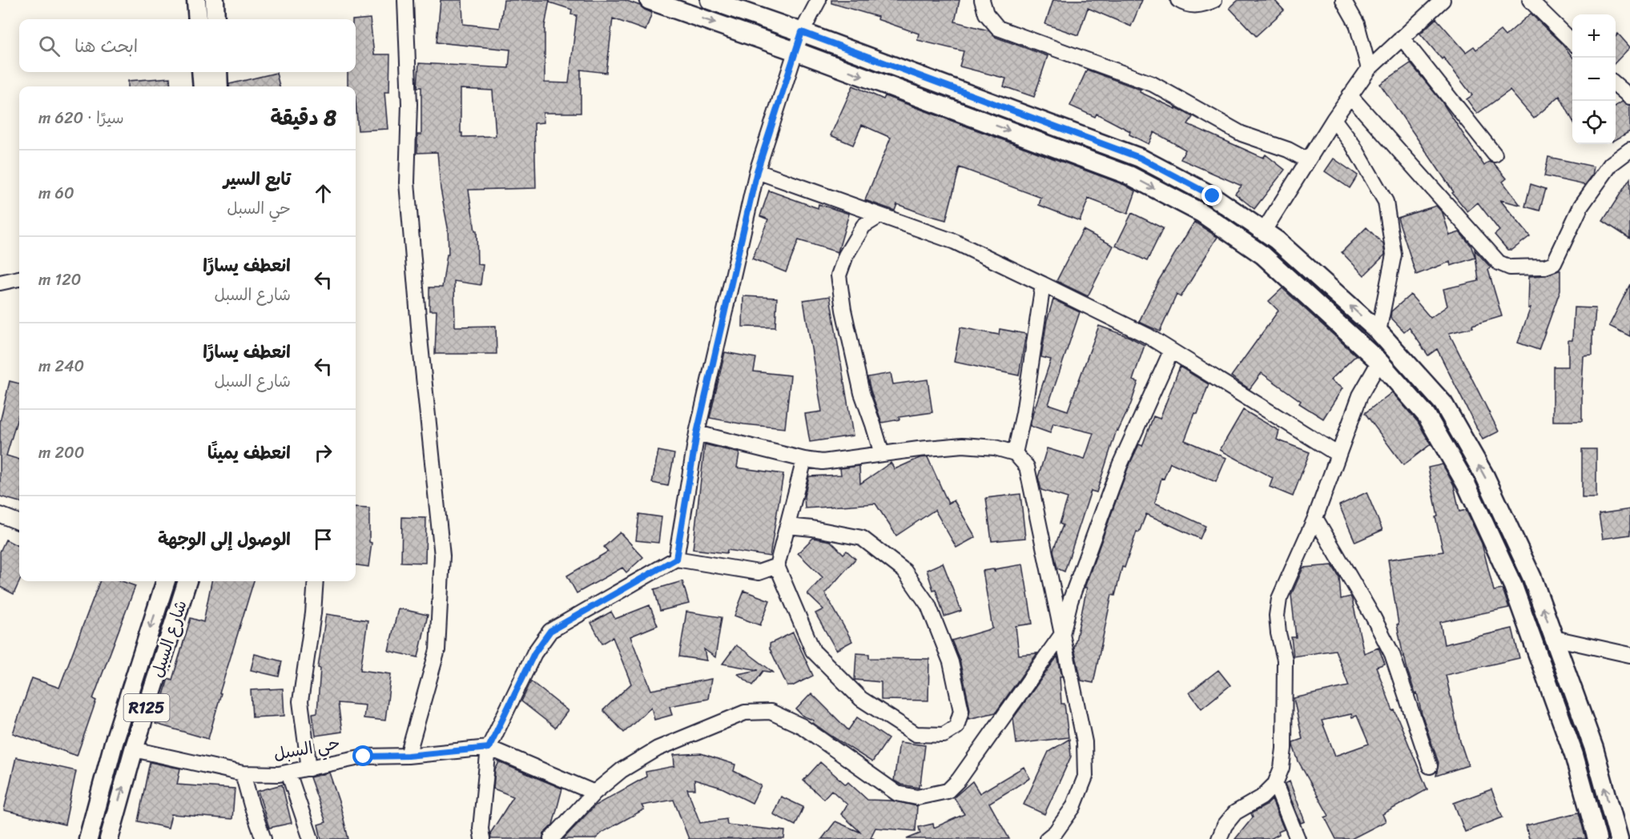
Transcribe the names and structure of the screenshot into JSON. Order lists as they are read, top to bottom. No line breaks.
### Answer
{"streets":{"main road":["شارع السبل","R125"],"street":["حي السبل"]},"crossings":[["شارع السبل","حي السبل"]],"page":{"map_buttons":["+","−"],"search":"ابحث هنا","heading":["8 دقيقة","سيرًا · 620 m"],"list":[["تابع السير","حي السبل","60 m"],["انعطف يسارًا","شارع السبل","120 m"],["انعطف يسارًا","شارع السبل","240 m"],["انعطف يمينًا","200 m"],"الوصول إلى الوجهة"]}}
